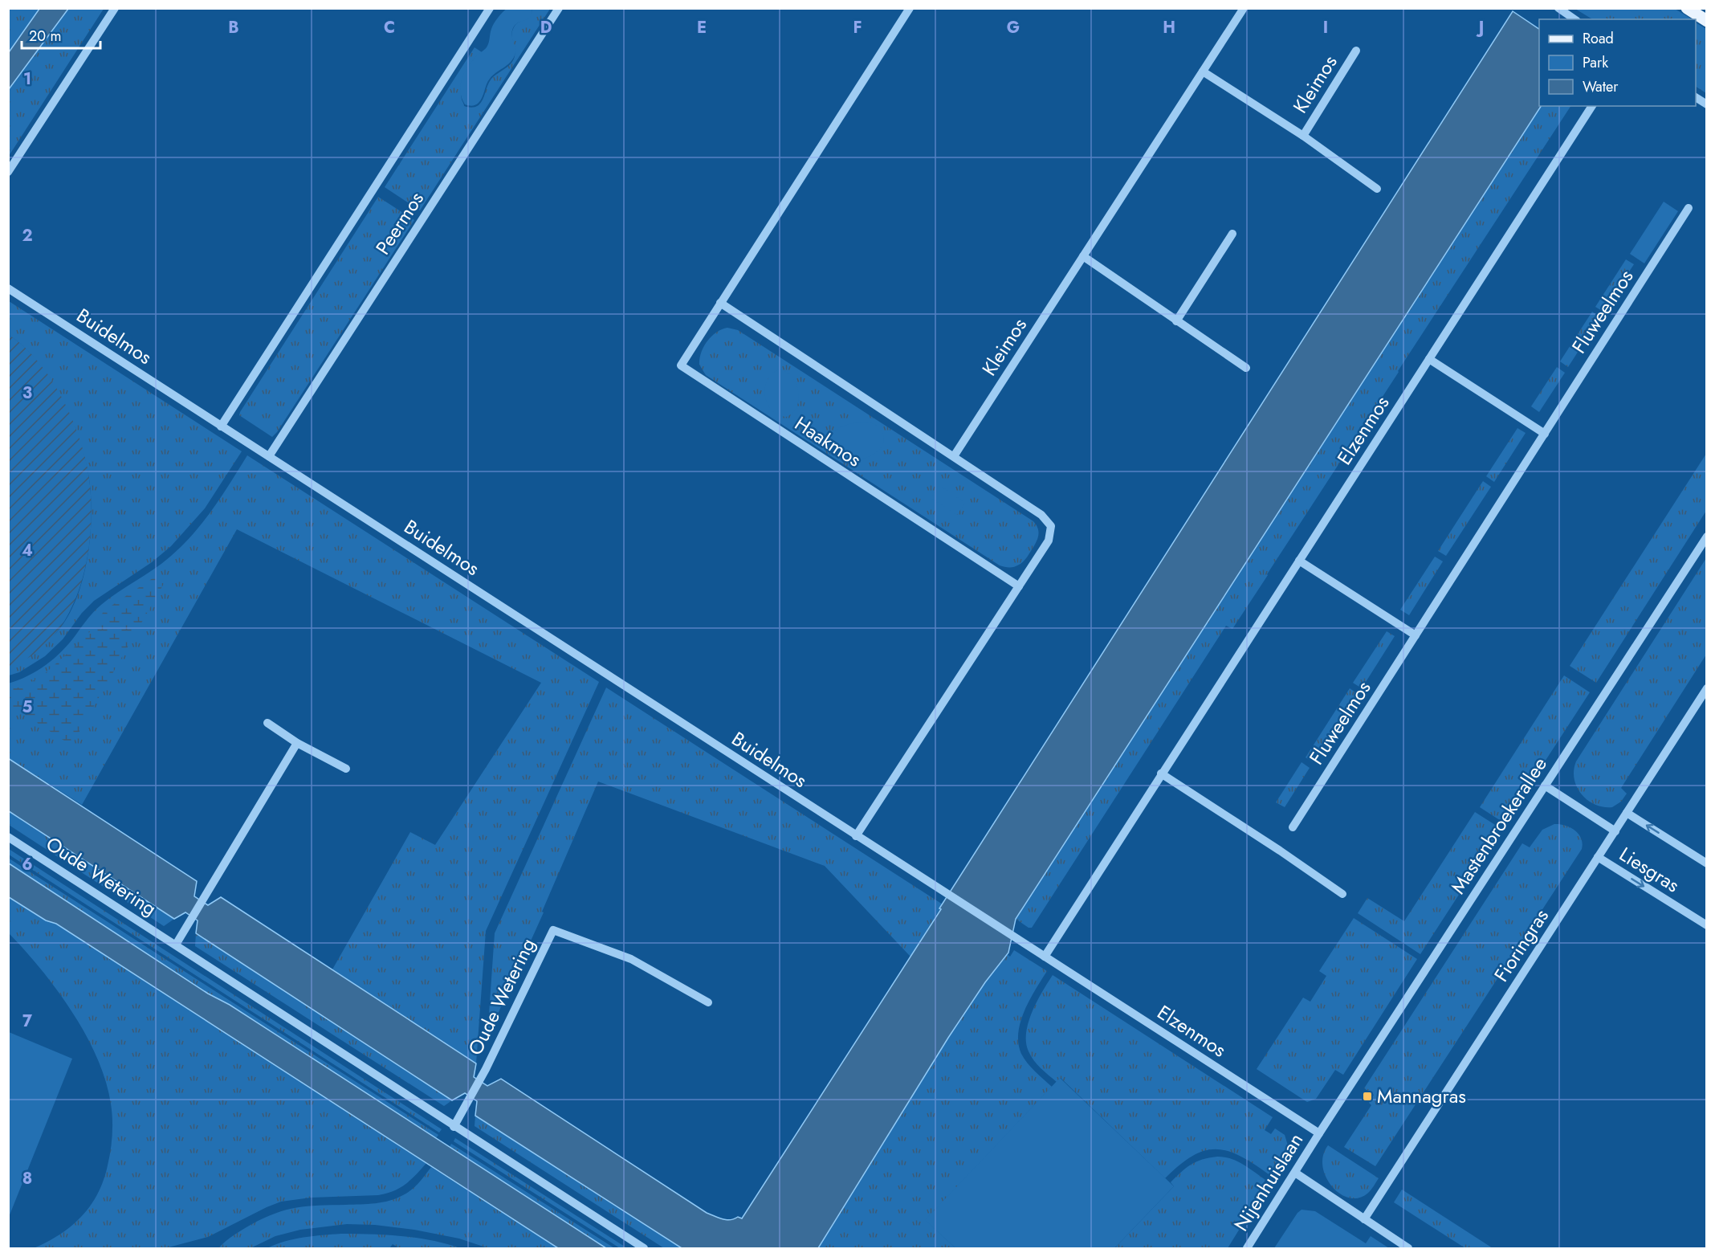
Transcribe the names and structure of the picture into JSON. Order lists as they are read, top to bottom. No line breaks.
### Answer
{"streets":{"street":["Kleimos","Peermos","Fluweelmos","Buidelmos","Elzenmos","Haakmos","Mastenbroekerallee","Liesgras","Oude Wetering","Fioringras","Nijenhuislaan"]},"crossings":[["Peermos","Buidelmos"],["Buidelmos","Elzenmos"],["Elzenmos","Mastenbroekerallee"],["Elzenmos","Nijenhuislaan"],["Mastenbroekerallee","Liesgras"],["Mastenbroekerallee","Nijenhuislaan"],["Liesgras","Fioringras"]],"places":{"transit":["Mannagras"]},"legend":["Road","Park","Water"],"scale_bar":"20 m","grid":{"columns":["B","C","D","E","F","G","H","I","J"],"rows":["1","2","3","4","5","6","7","8"]}}
